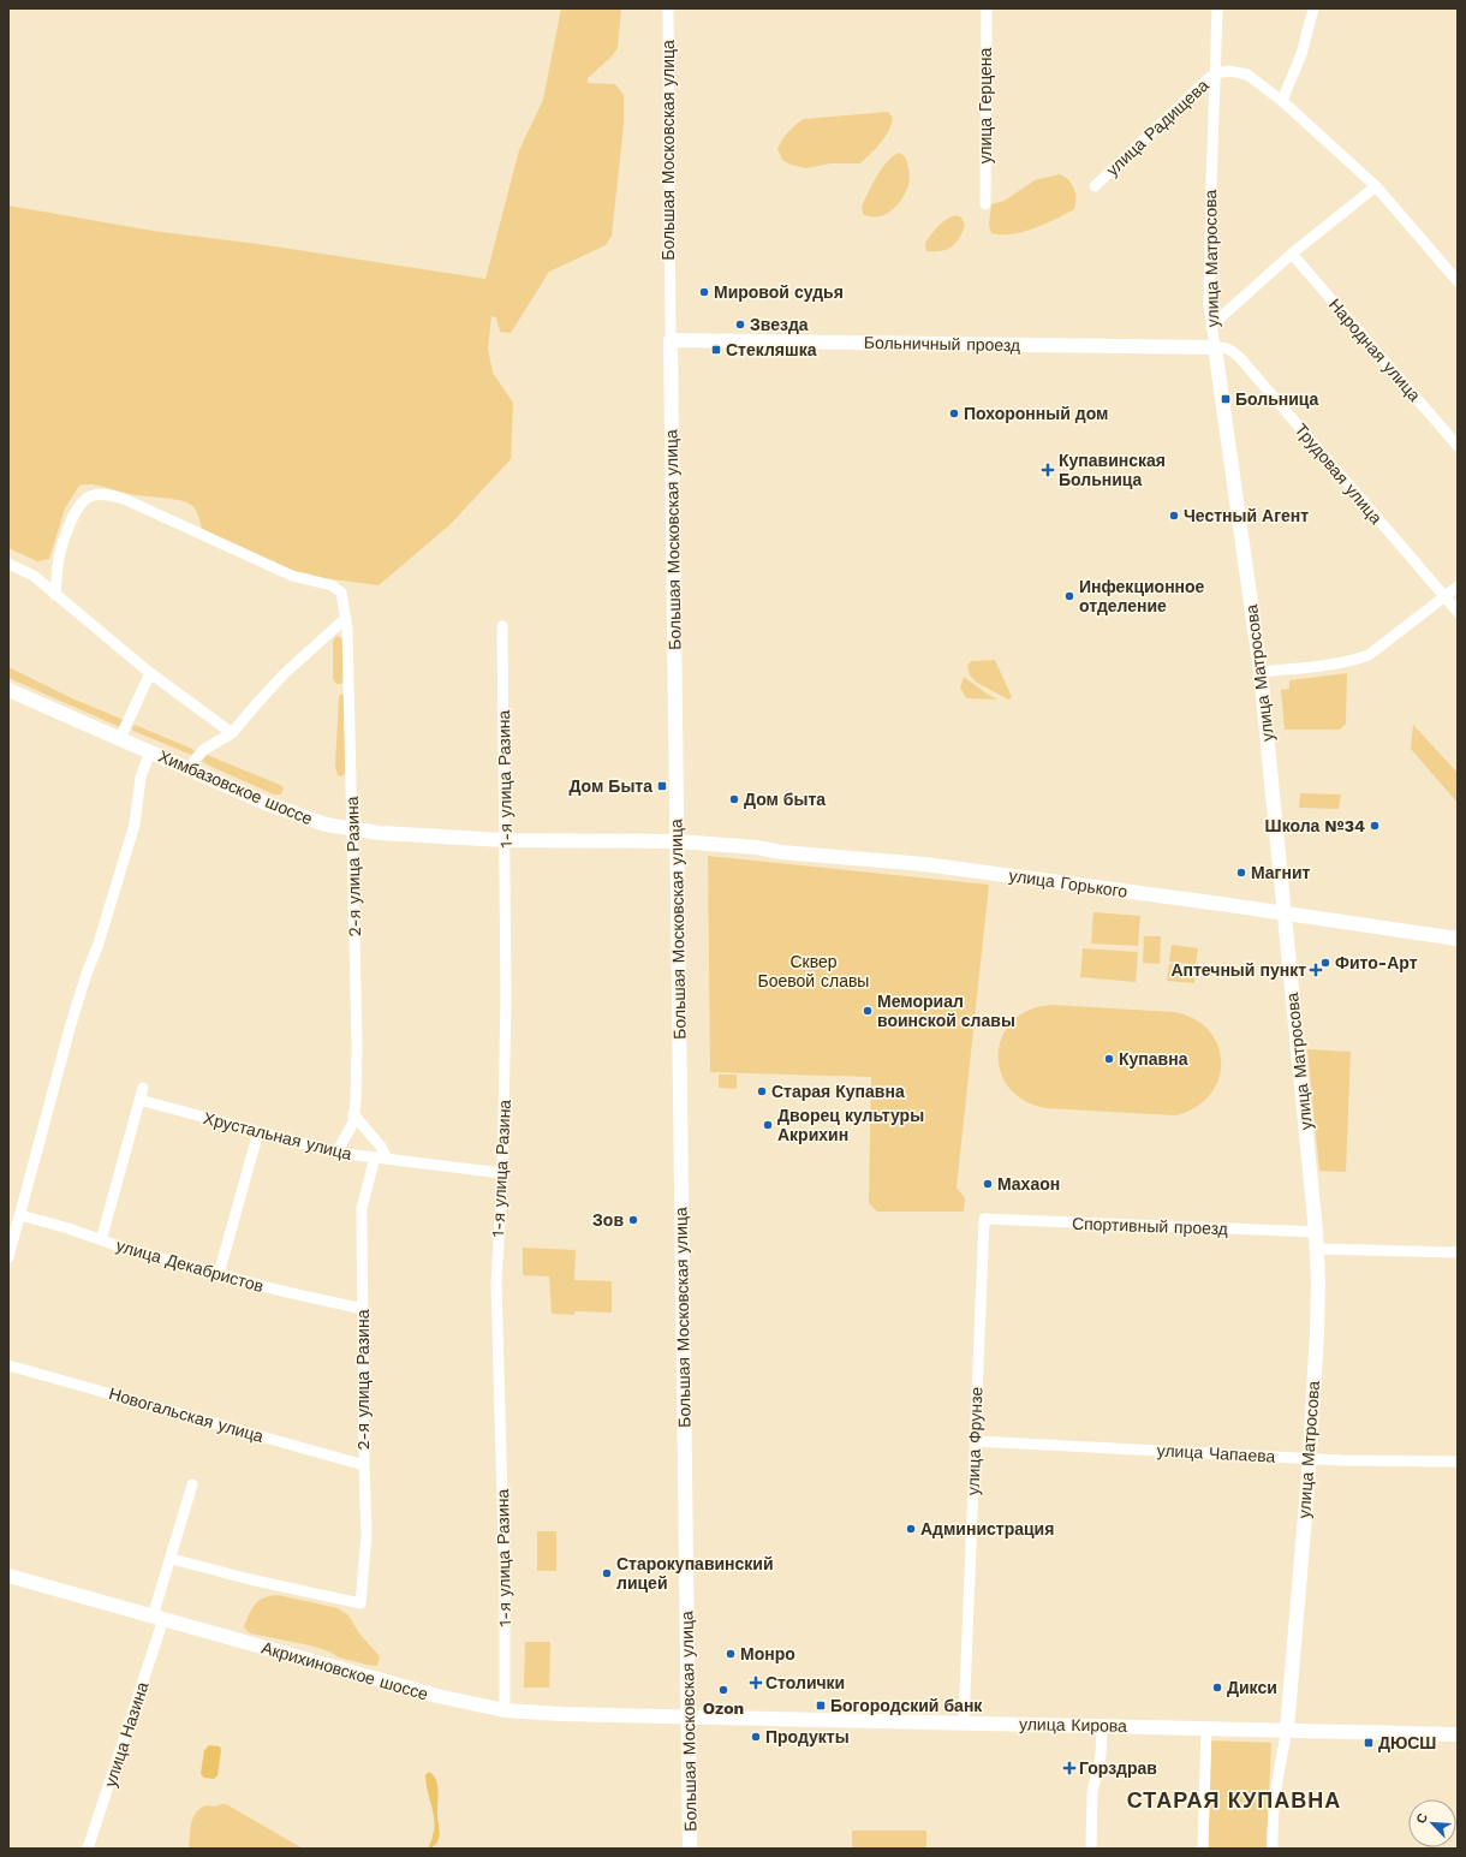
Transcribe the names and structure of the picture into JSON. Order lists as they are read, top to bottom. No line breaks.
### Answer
{"streets":{"street":["улица Герцена","улица Радищева","Большая Московская улица","улица Матросова","Больничный проезд","Народная улица","Трудовая улица","1-я улица Разина","Химбазовское шоссе","2-я улица Разина","улица Горького","Хрустальная улица","Спортивный проезд","улица Декабристов","Новогальская улица","улица Фрунзе","улица Чапаева","Акрихиновское шоссе","улица Кирова","улица Назина"]},"crossings":[["улица Радищева","улица Матросова"],["Большая Московская улица","Больничный проезд"],["Большая Московская улица","Химбазовское шоссе"],["Большая Московская улица","улица Горького"],["Большая Московская улица","Акрихиновское шоссе"],["Большая Московская улица","улица Кирова"],["улица Матросова","Больничный проезд"],["улица Матросова","Трудовая улица"],["улица Матросова","улица Горького"],["улица Матросова","Спортивный проезд"],["улица Матросова","улица Чапаева"],["улица Матросова","улица Кирова"],["Больничный проезд","Трудовая улица"],["1-я улица Разина","Химбазовское шоссе"],["1-я улица Разина","Хрустальная улица"],["1-я улица Разина","Акрихиновское шоссе"],["Химбазовское шоссе","2-я улица Разина"],["Химбазовское шоссе","улица Горького"],["2-я улица Разина","Хрустальная улица"],["2-я улица Разина","улица Декабристов"],["2-я улица Разина","Новогальская улица"],["2-я улица Разина","улица Назина"],["Спортивный проезд","улица Фрунзе"],["улица Фрунзе","улица Чапаева"],["улица Фрунзе","улица Кирова"],["Акрихиновское шоссе","улица Кирова"],["Акрихиновское шоссе","улица Назина"]],"districts":["СТАРАЯ КУПАВНА"],"parks":["Сквер Боевой славы"],"places":{"other":["Мировой судья","Звезда","Похоронный дом","Честный Агент","Инфекционное отделение","Дом быта","Школа №34","Магнит","Фито-Арт","Мемориал воинской славы","Купавна","Старая Купавна","Дворец культуры Акрихин","Махаон","Зов","Администрация","Старокупавинский лицей","Монро","Дикси","Ozon","Продукты"],"transit":["Стекляшка","Больница","Дом Быта","Богородский банк","ДЮСШ"],"health":["Купавинская Больница","Аптечный пункт","Столички","Горздрав"]},"north":"top left"}
